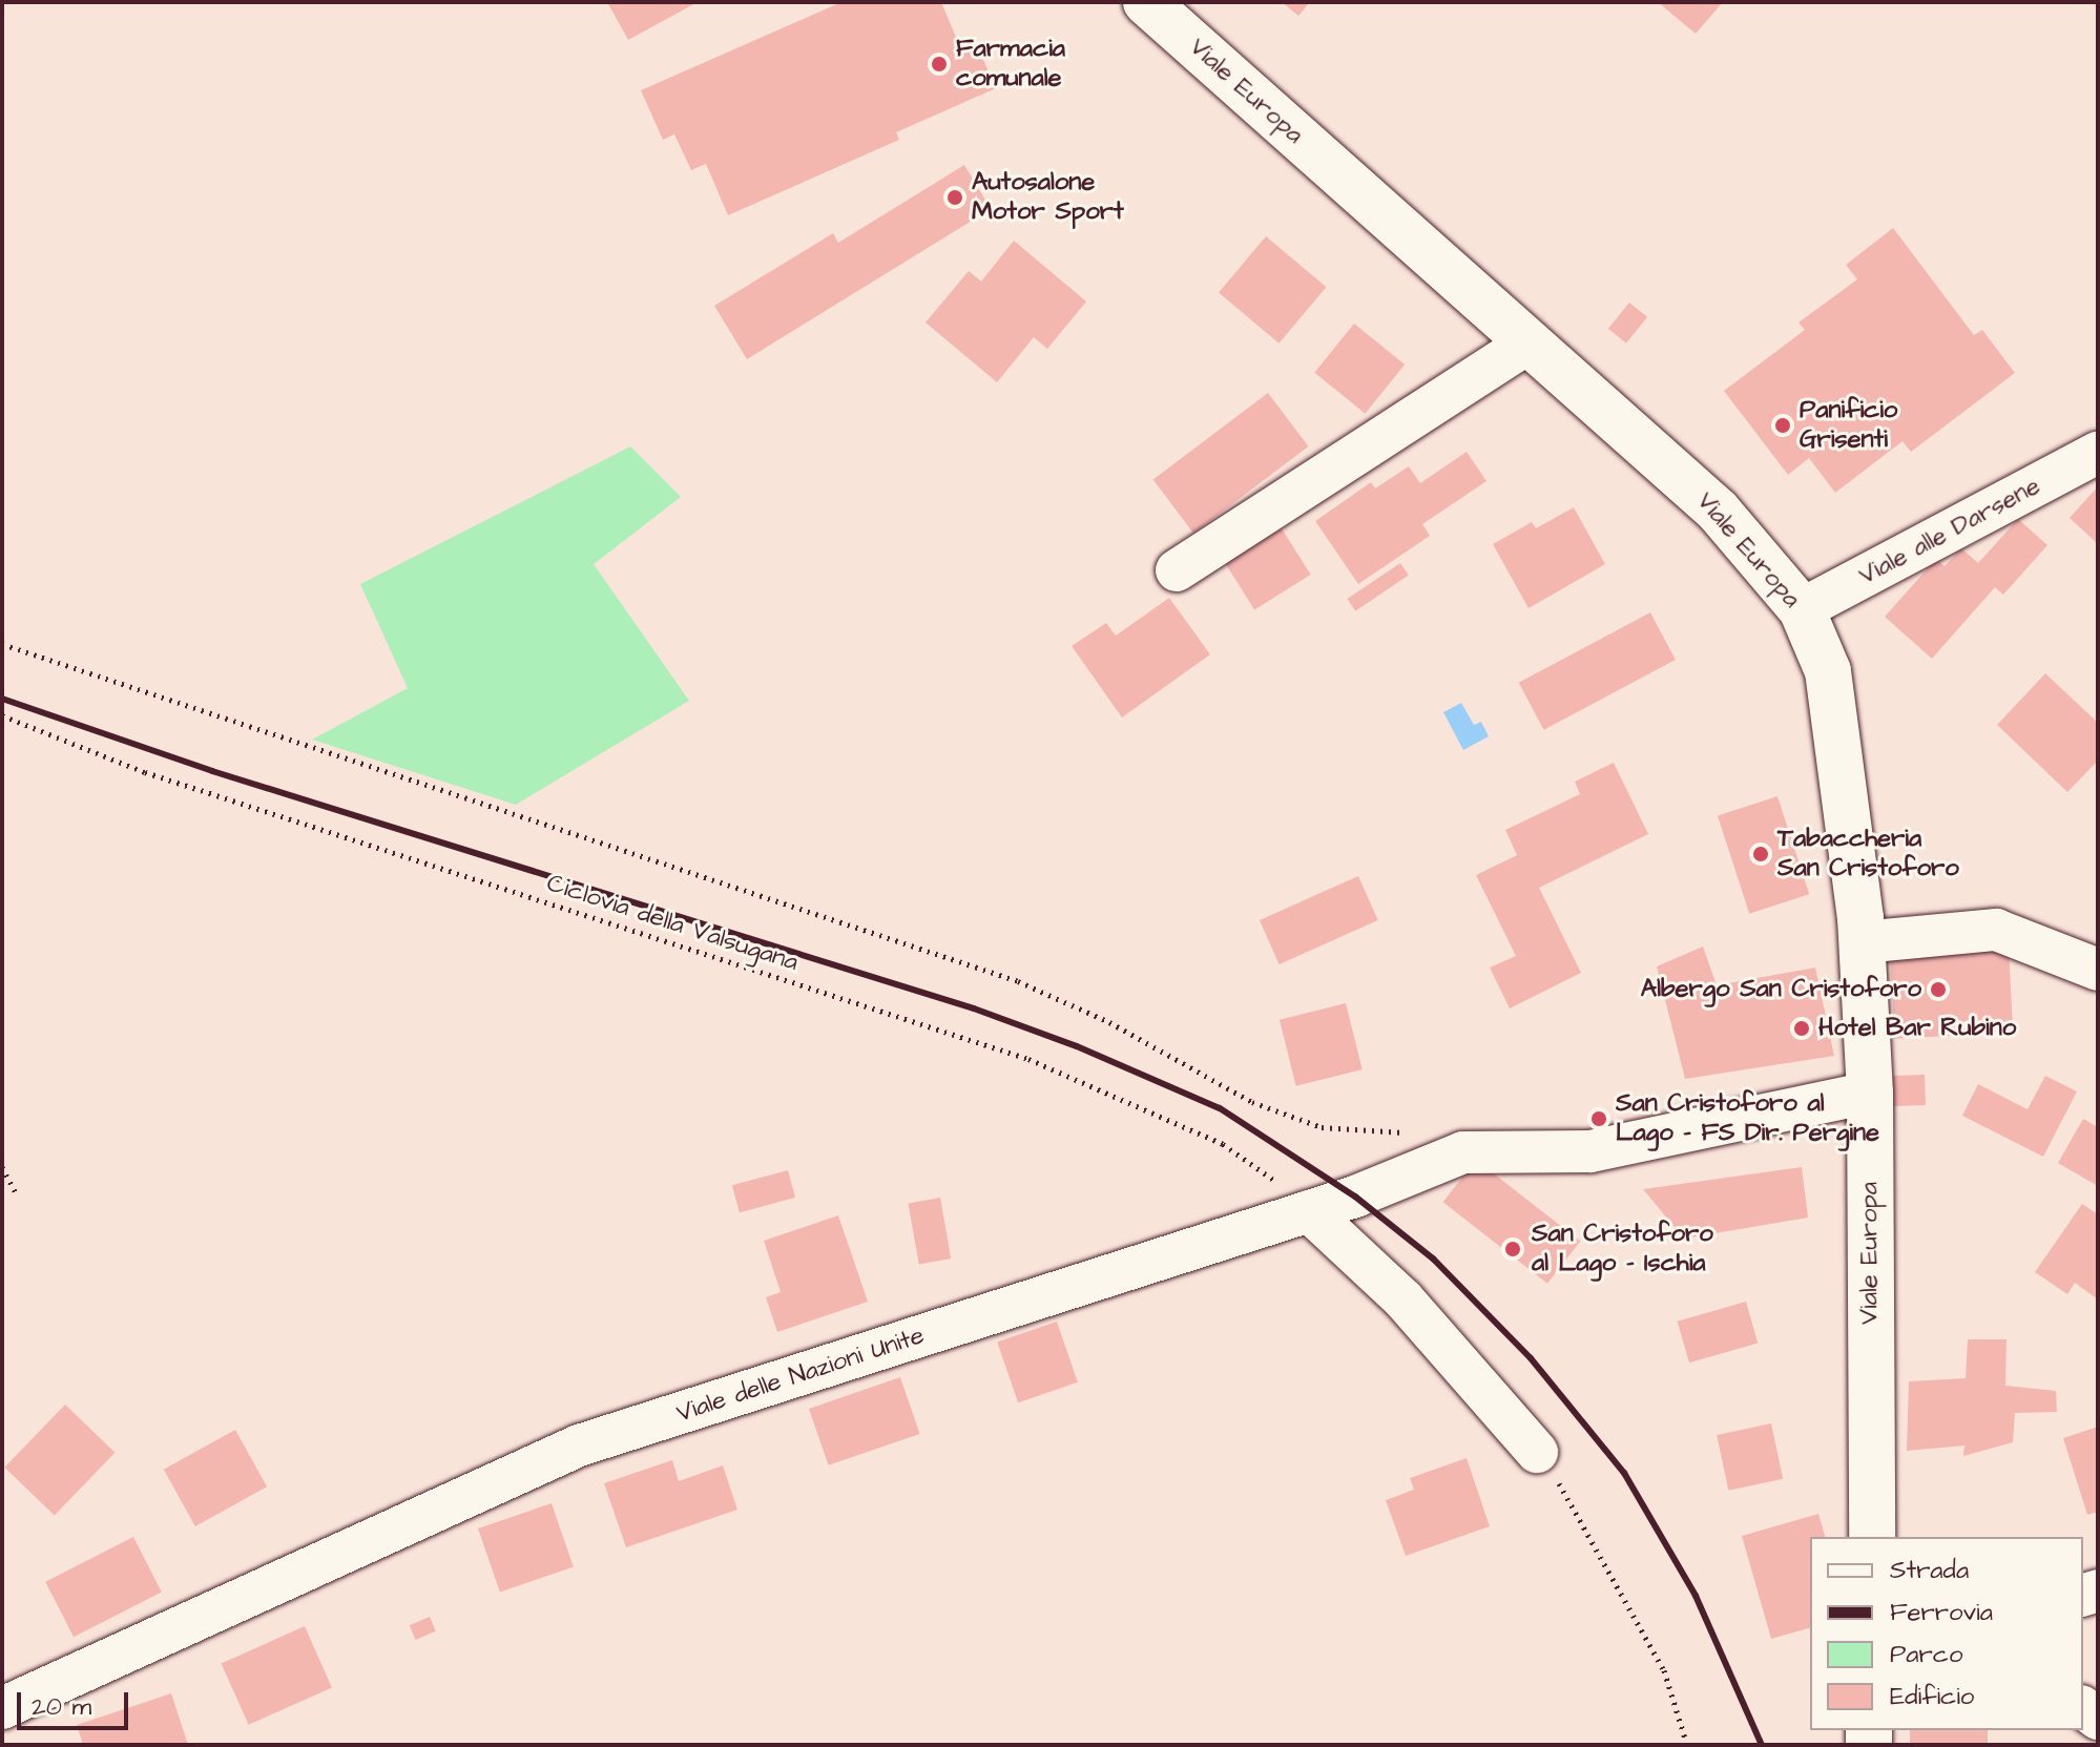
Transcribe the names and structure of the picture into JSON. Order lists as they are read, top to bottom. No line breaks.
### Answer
{"streets":{"main road":["Viale Europa"],"street":["Viale alle Darsene","Viale delle Nazioni Unite"],"path":["Ciclovia della Valsugana"]},"crossings":[["Viale Europa","Viale alle Darsene"],["Ciclovia della Valsugana","Viale delle Nazioni Unite"]],"places":["Farmacia comunale","Autosalone Motor Sport","Panificio Grisenti","Tabaccheria San Cristoforo","Albergo San Cristoforo","Hotel Bar Rubino","San Cristoforo al Lago - FS Dir. Pergine","San Cristoforo al Lago - Ischia"],"legend":["Strada","Ferrovia","Parco","Edificio"],"scale_bar":"20 m"}
